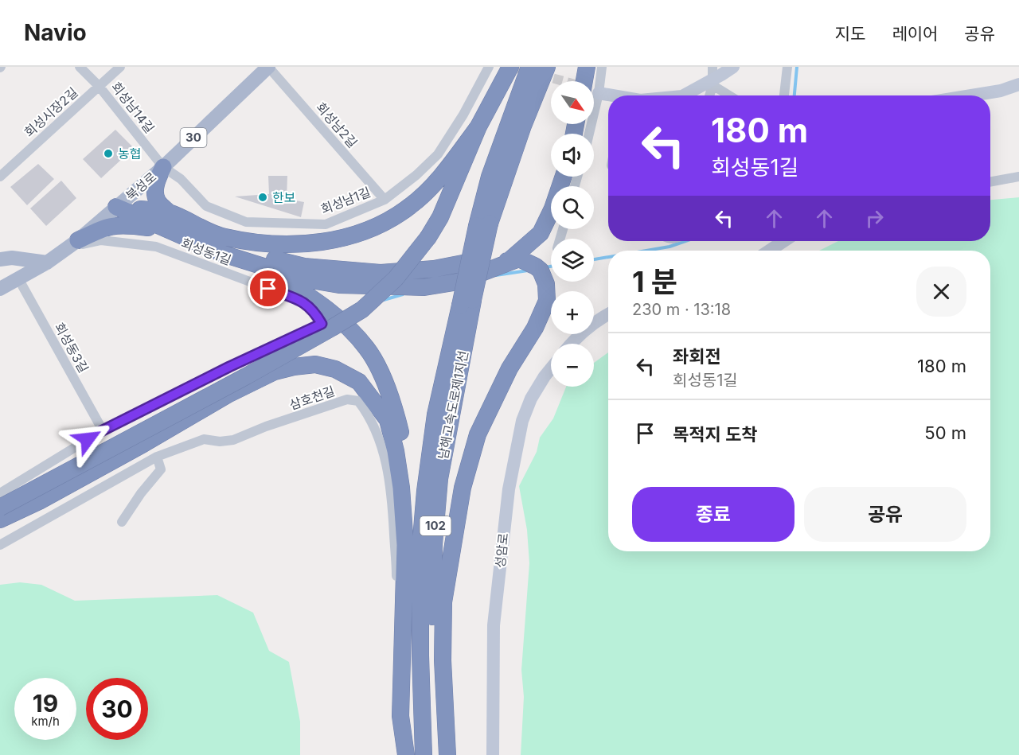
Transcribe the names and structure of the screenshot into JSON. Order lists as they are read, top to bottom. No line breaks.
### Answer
{"streets":{"highway":["남해고속도로제1지선","102"],"main road":["30","북성로","성암로"],"street":["회성남14길","회성시장2길","회성남2길","회성남1길","회성동1길","회성동3길","삼호천길"]},"crossings":[["회성남14길","회성시장2길"],["회성남14길","북성로"],["회성남14길","회성남1길"],["회성남2길","북성로"],["회성남2길","회성남1길"],["북성로","회성남1길"],["북성로","회성동1길"],["북성로","회성동3길"]],"places":["농협","한보"],"north":"bottom right","page":{"header":"Navio","nav":["지도","레이어","공유"],"map_buttons":["+","−"],"turn":["180 m","회성동1길"],"heading":["1 분","230 m · 13:18"],"list":[{"name":"좌회전","note":"회성동1길","value":"180 m"},{"name":"목적지 도착","value":"50 m"}],"buttons":["종료","공유"],"speed":"19 km/h","limit":"30"}}
